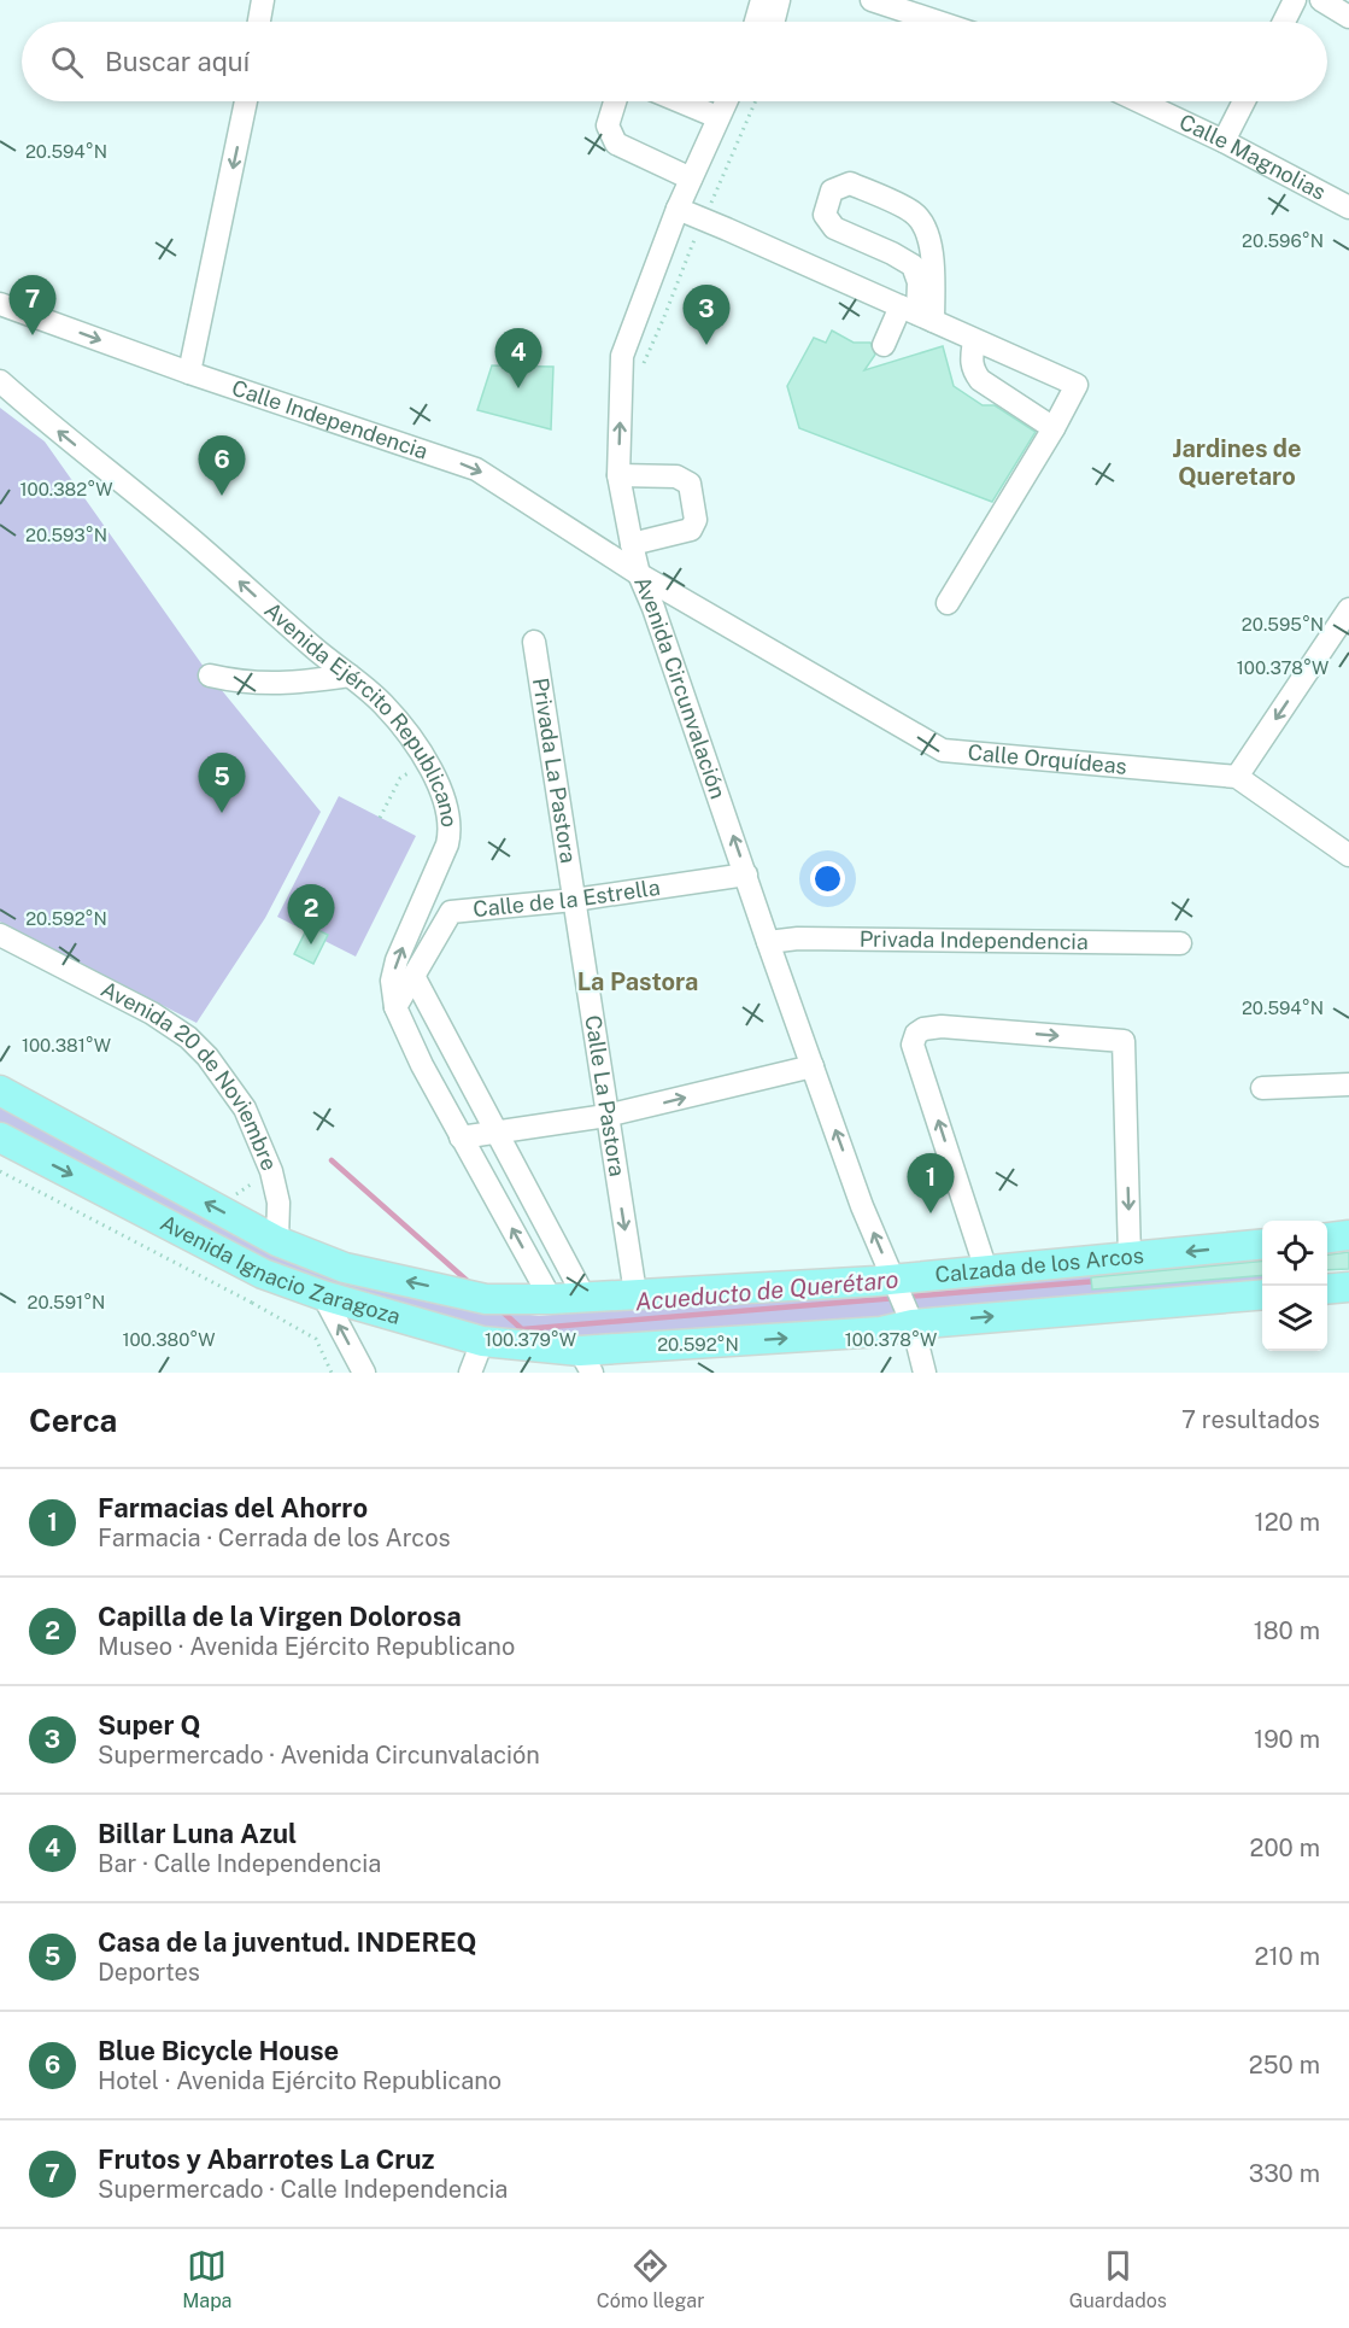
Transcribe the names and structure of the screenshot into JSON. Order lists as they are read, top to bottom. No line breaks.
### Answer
{"streets":{"main road":["Calzada de los Arcos","Avenida Ignacio Zaragoza"],"street":["Calle Magnolias","Calle Independencia","Avenida Circunvalación","Avenida Ejército Republicano","Calle Orquídeas","Privada La Pastora","Calle de la Estrella","Privada Independencia","Avenida 20 de Noviembre","Calle La Pastora"]},"crossings":[["Calle Independencia","Avenida Circunvalación"],["Calle Independencia","Calle Orquídeas"],["Avenida Circunvalación","Calle Orquídeas"],["Avenida Circunvalación","Calle de la Estrella"],["Avenida Circunvalación","Privada Independencia"],["Avenida Circunvalación","Calzada de los Arcos"],["Avenida Ejército Republicano","Calle de la Estrella"],["Avenida Ejército Republicano","Calzada de los Arcos"],["Avenida Ejército Republicano","Avenida Ignacio Zaragoza"],["Privada La Pastora","Calle de la Estrella"],["Privada La Pastora","Calle La Pastora"],["Calle de la Estrella","Calle La Pastora"],["Avenida 20 de Noviembre","Avenida Ignacio Zaragoza"],["Calle La Pastora","Calzada de los Arcos"],["Calzada de los Arcos","Avenida Ignacio Zaragoza"]],"one_way":["Calle Independencia","Avenida Circunvalación","Avenida Ejército Republicano"],"districts":["Jardines de Queretaro","La Pastora"],"water":["Acueducto de Querétaro"],"page":{"search":"Buscar aquí","pins":["7","3","4","6","5","2","1"],"heading":["Cerca","7 resultados"],"list":[{"mark":"1","name":"Farmacias del Ahorro","note":"Farmacia · Cerrada de los Arcos","value":"120 m"},{"mark":"2","name":"Capilla de la Virgen Dolorosa","note":"Museo · Avenida Ejército Republicano","value":"180 m"},{"mark":"3","name":"Super Q","note":"Supermercado · Avenida Circunvalación","value":"190 m"},{"mark":"4","name":"Billar Luna Azul","note":"Bar · Calle Independencia","value":"200 m"},{"mark":"5","name":"Casa de la juventud. INDEREQ","note":"Deportes","value":"210 m"},{"mark":"6","name":"Blue Bicycle House","note":"Hotel · Avenida Ejército Republicano","value":"250 m"},{"mark":"7","name":"Frutos y Abarrotes La Cruz","note":"Supermercado · Calle Independencia","value":"330 m"}],"nav":["Mapa","Cómo llegar","Guardados"]},"coordinates":["20.594°N","20.596°N","100.382°W","20.593°N","20.595°N","100.378°W","20.592°N","100.381°W","20.591°N","100.380°W","100.379°W"]}
